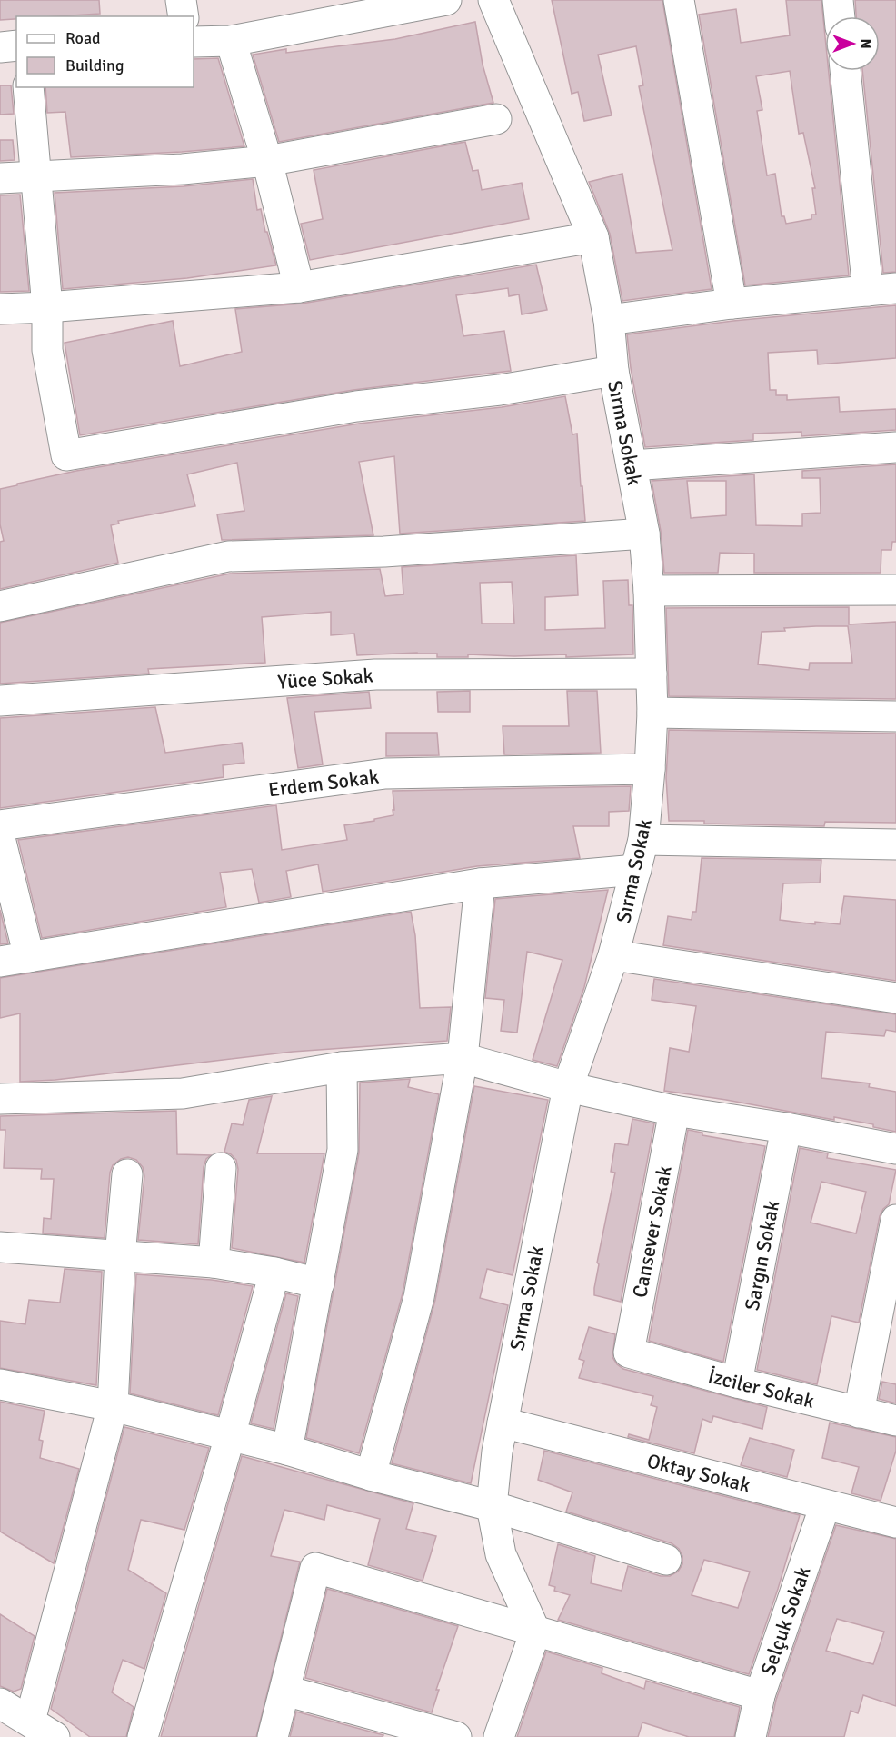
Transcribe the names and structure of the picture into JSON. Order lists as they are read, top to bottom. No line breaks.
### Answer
{"streets":{"street":["Sırma Sokak","Yüce Sokak","Erdem Sokak","Cansever Sokak","Sargın Sokak","İzciler Sokak","Oktay Sokak","Selçuk Sokak"]},"crossings":[["Sırma Sokak","Yüce Sokak"],["Sırma Sokak","Erdem Sokak"],["Sırma Sokak","Oktay Sokak"],["Cansever Sokak","İzciler Sokak"],["Sargın Sokak","İzciler Sokak"],["Oktay Sokak","Selçuk Sokak"]],"legend":["Road","Building"],"north":"right"}
